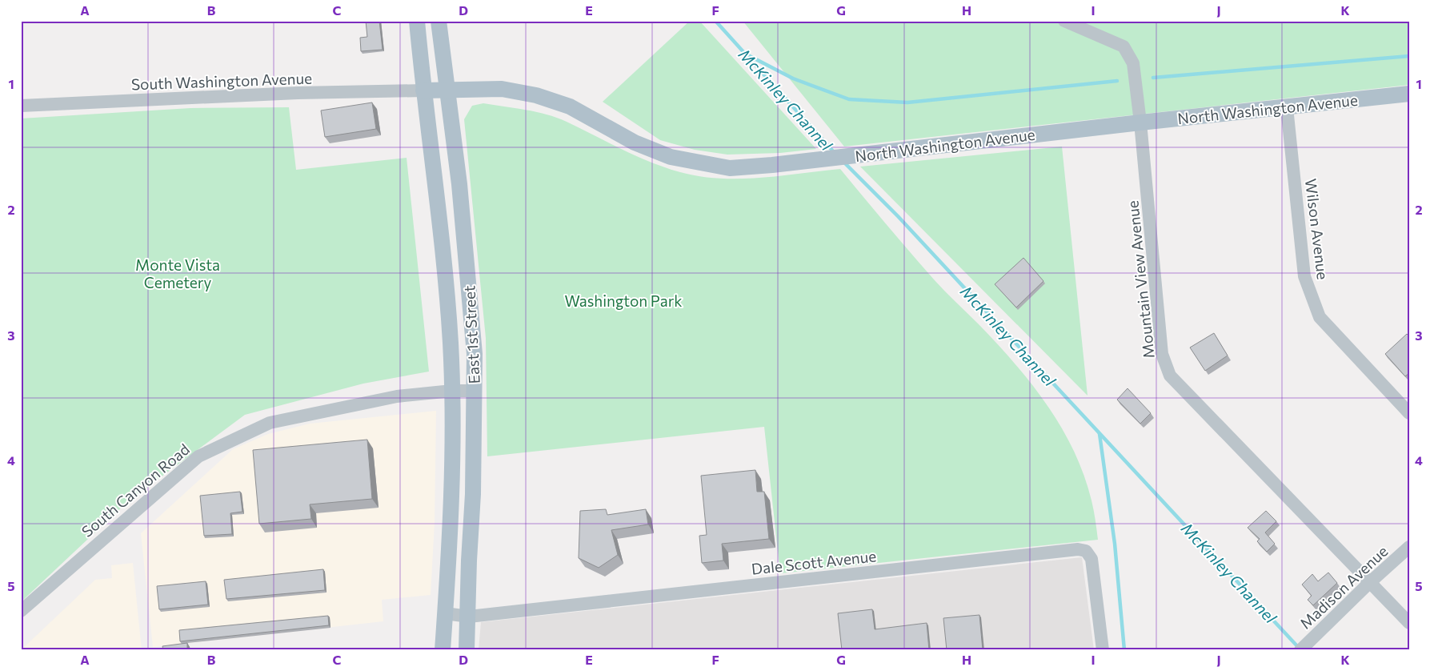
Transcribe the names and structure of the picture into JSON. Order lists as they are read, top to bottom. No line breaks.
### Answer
{"streets":{"main road":["North Washington Avenue","East 1st Street"],"street":["South Washington Avenue","Wilson Avenue","Mountain View Avenue","South Canyon Road","Dale Scott Avenue","Madison Avenue"]},"crossings":[["South Washington Avenue","North Washington Avenue"],["South Washington Avenue","East 1st Street"],["North Washington Avenue","Wilson Avenue"],["North Washington Avenue","Mountain View Avenue"],["North Washington Avenue","East 1st Street"],["Mountain View Avenue","Madison Avenue"],["East 1st Street","South Canyon Road"],["East 1st Street","Dale Scott Avenue"]],"water":["McKinley Channel"],"parks":["Monte Vista Cemetery","Washington Park"],"grid":{"columns":["A","B","C","D","E","F","G","H","I","J","K"],"rows":["1","2","3","4","5"]}}
